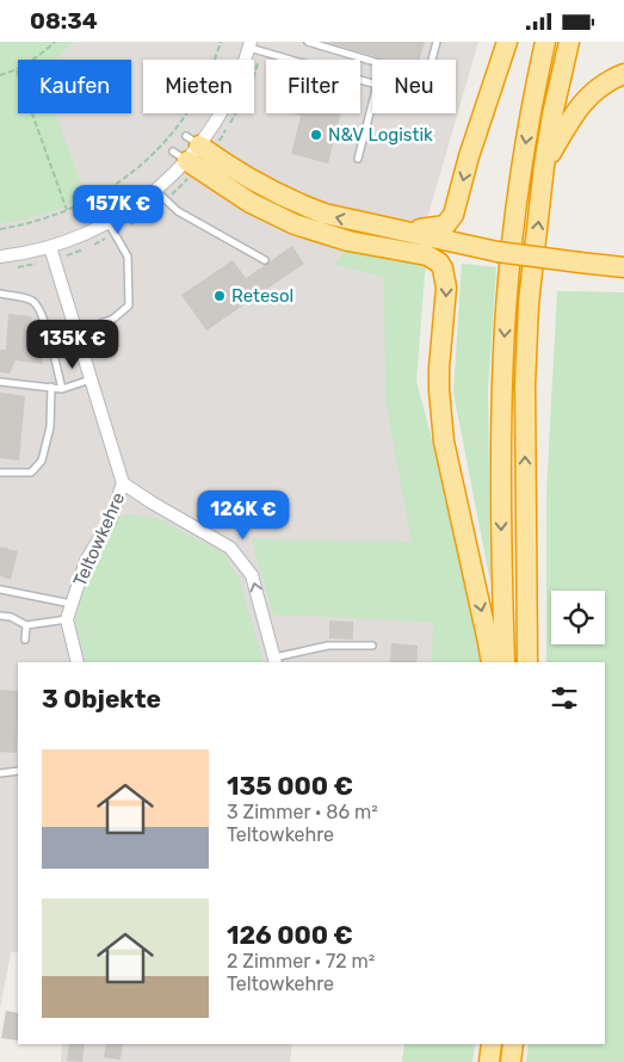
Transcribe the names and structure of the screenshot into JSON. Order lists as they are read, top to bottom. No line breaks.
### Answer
{"streets":{"street":["Teltowkehre"]},"one_way":["Teltowkehre"],"places":["N&V Logistik","Retesol"],"page":{"status":"08:34","chip":["Kaufen","Mieten","Filter","Neu"],"price":["157K €","135K €","126K €"],"heading":"3 Objekte","list":[{"name":"135 000 €","note":"3 Zimmer · 86 m² · Teltowkehre"},{"name":"126 000 €","note":"2 Zimmer · 72 m² · Teltowkehre"}]}}
